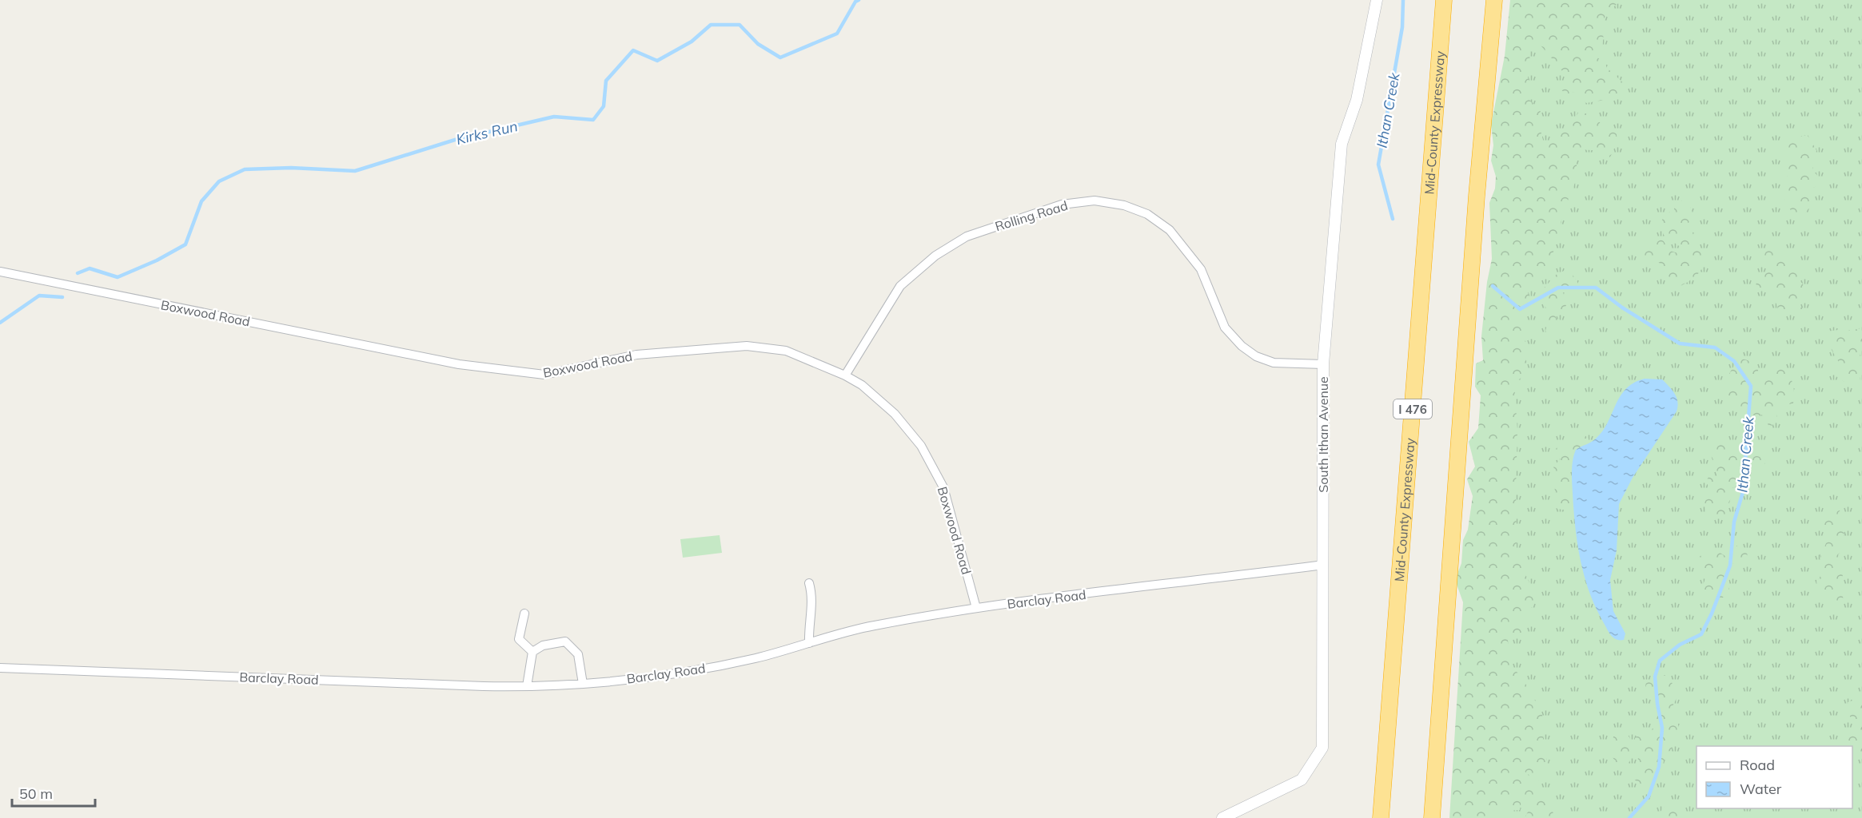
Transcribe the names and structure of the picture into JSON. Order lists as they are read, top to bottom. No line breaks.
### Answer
{"streets":{"highway":["Mid-County Expressway","I 476"],"street":["Rolling Road","Boxwood Road","South Ithan Avenue","Barclay Road"]},"crossings":[["Rolling Road","Boxwood Road"],["Rolling Road","South Ithan Avenue"],["Boxwood Road","Barclay Road"],["South Ithan Avenue","Barclay Road"]],"water":["Ithan Creek","Kirks Run"],"legend":["Road","Water"],"scale_bar":"50 m"}
